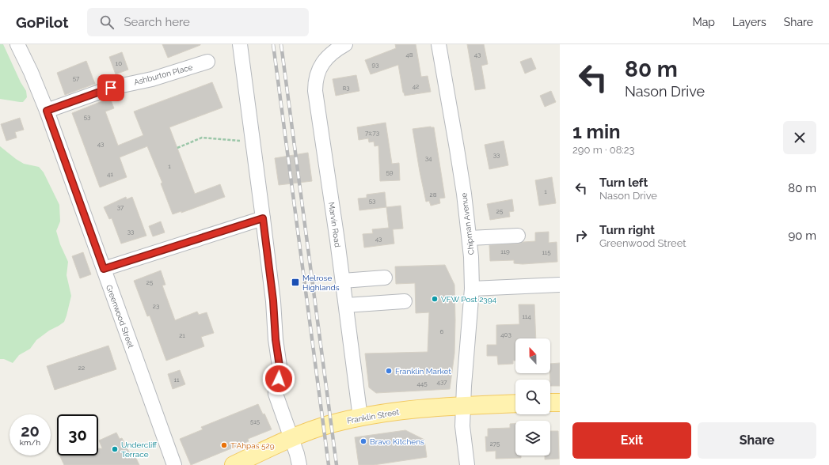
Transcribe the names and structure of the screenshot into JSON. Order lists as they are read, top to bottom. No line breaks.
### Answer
{"streets":{"main road":["Franklin Street"],"street":["Ashburton Place","Chipman Avenue","Marvin Road","Greenwood Street"]},"crossings":[["Ashburton Place","Greenwood Street"],["Chipman Avenue","Franklin Street"],["Marvin Road","Franklin Street"]],"places":{"transit":["Melrose Highlands"],"other":["VFW Post 2394","Franklin Market","Bravo Kitchens","T'Ahpas 529","Undercliff Terrace"]},"house_numbers":["48","43","10","93","57","42","83","53","71;73","43","33","34","1","59","41","1","28","53","37","25","33","43","119","115","25","23","114","6","403","21","22","11","437","445","515","275"],"north":"top","page":{"header":"GoPilot","search":"Search here","nav":["Map","Layers","Share"],"turn":["80 m","Nason Drive"],"heading":["1 min","290 m · 08:23"],"list":[{"name":"Turn left","note":"Nason Drive","value":"80 m"},{"name":"Turn right","note":"Greenwood Street","value":"90 m"}],"speed":"20 km/h","limit":"30","buttons":["Exit","Share"]}}
